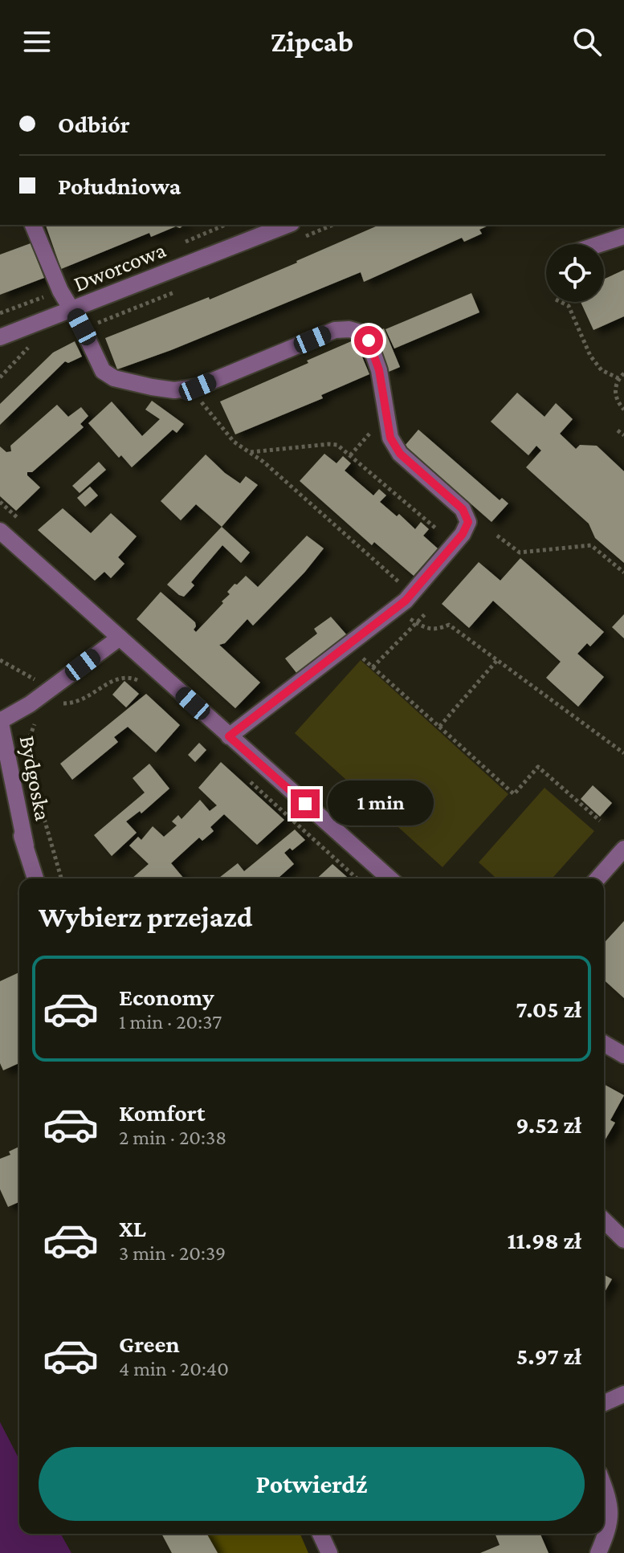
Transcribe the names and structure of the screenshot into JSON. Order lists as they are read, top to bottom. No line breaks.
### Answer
{"streets":{"street":["Dworcowa","Bydgoska"]},"page":{"header":"Zipcab","banner":["Odbiór","Południowa"],"bubble":"1 min","heading":"Wybierz przejazd","list":[{"name":"Economy","note":"1 min · 20:37","value":"7.05 zł"},{"name":"Komfort","note":"2 min · 20:38","value":"9.52 zł"},{"name":"XL","note":"3 min · 20:39","value":"11.98 zł"},{"name":"Green","note":"4 min · 20:40","value":"5.97 zł"}],"buttons":"Potwierdź"}}
